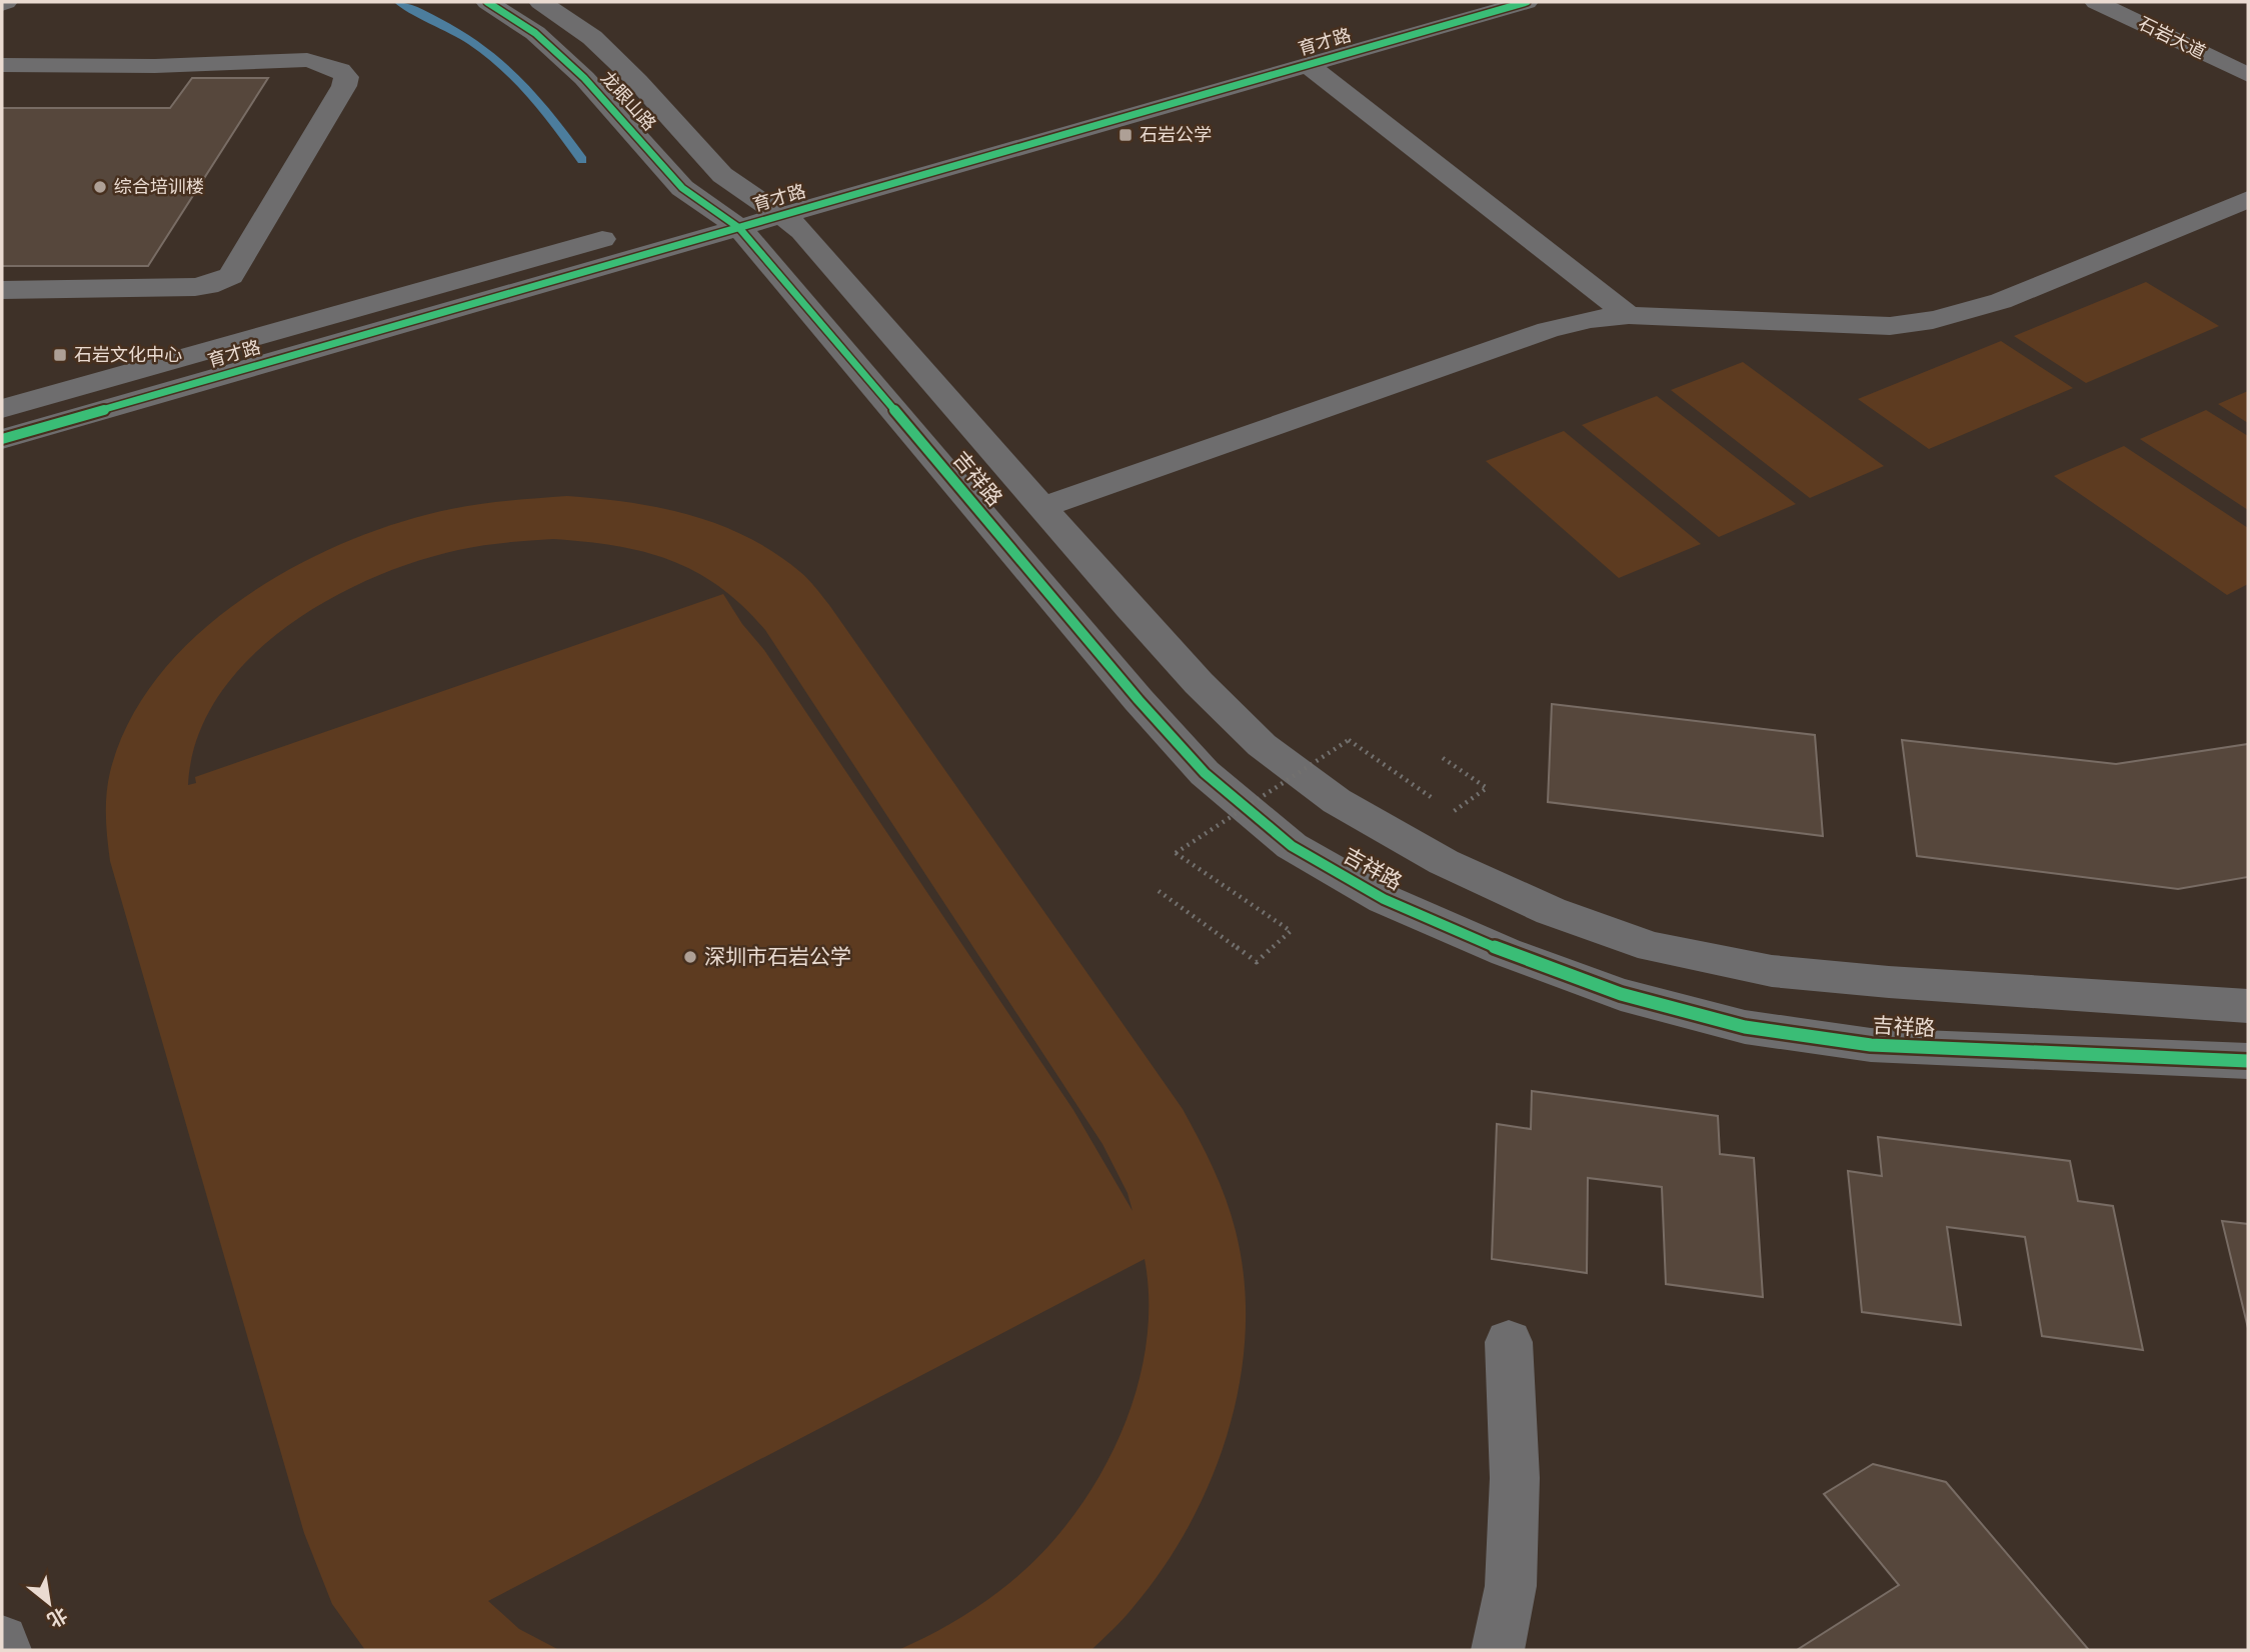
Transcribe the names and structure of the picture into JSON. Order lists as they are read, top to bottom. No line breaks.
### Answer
{"streets":{"street":["石岩大道","育才路","龙眼山路","吉祥路"]},"crossings":[["育才路","龙眼山路"],["育才路","吉祥路"],["龙眼山路","吉祥路"]],"places":{"transit":["石岩公学","石岩文化中心"],"other":["综合培训楼","深圳市石岩公学"]},"north":"bottom right"}
